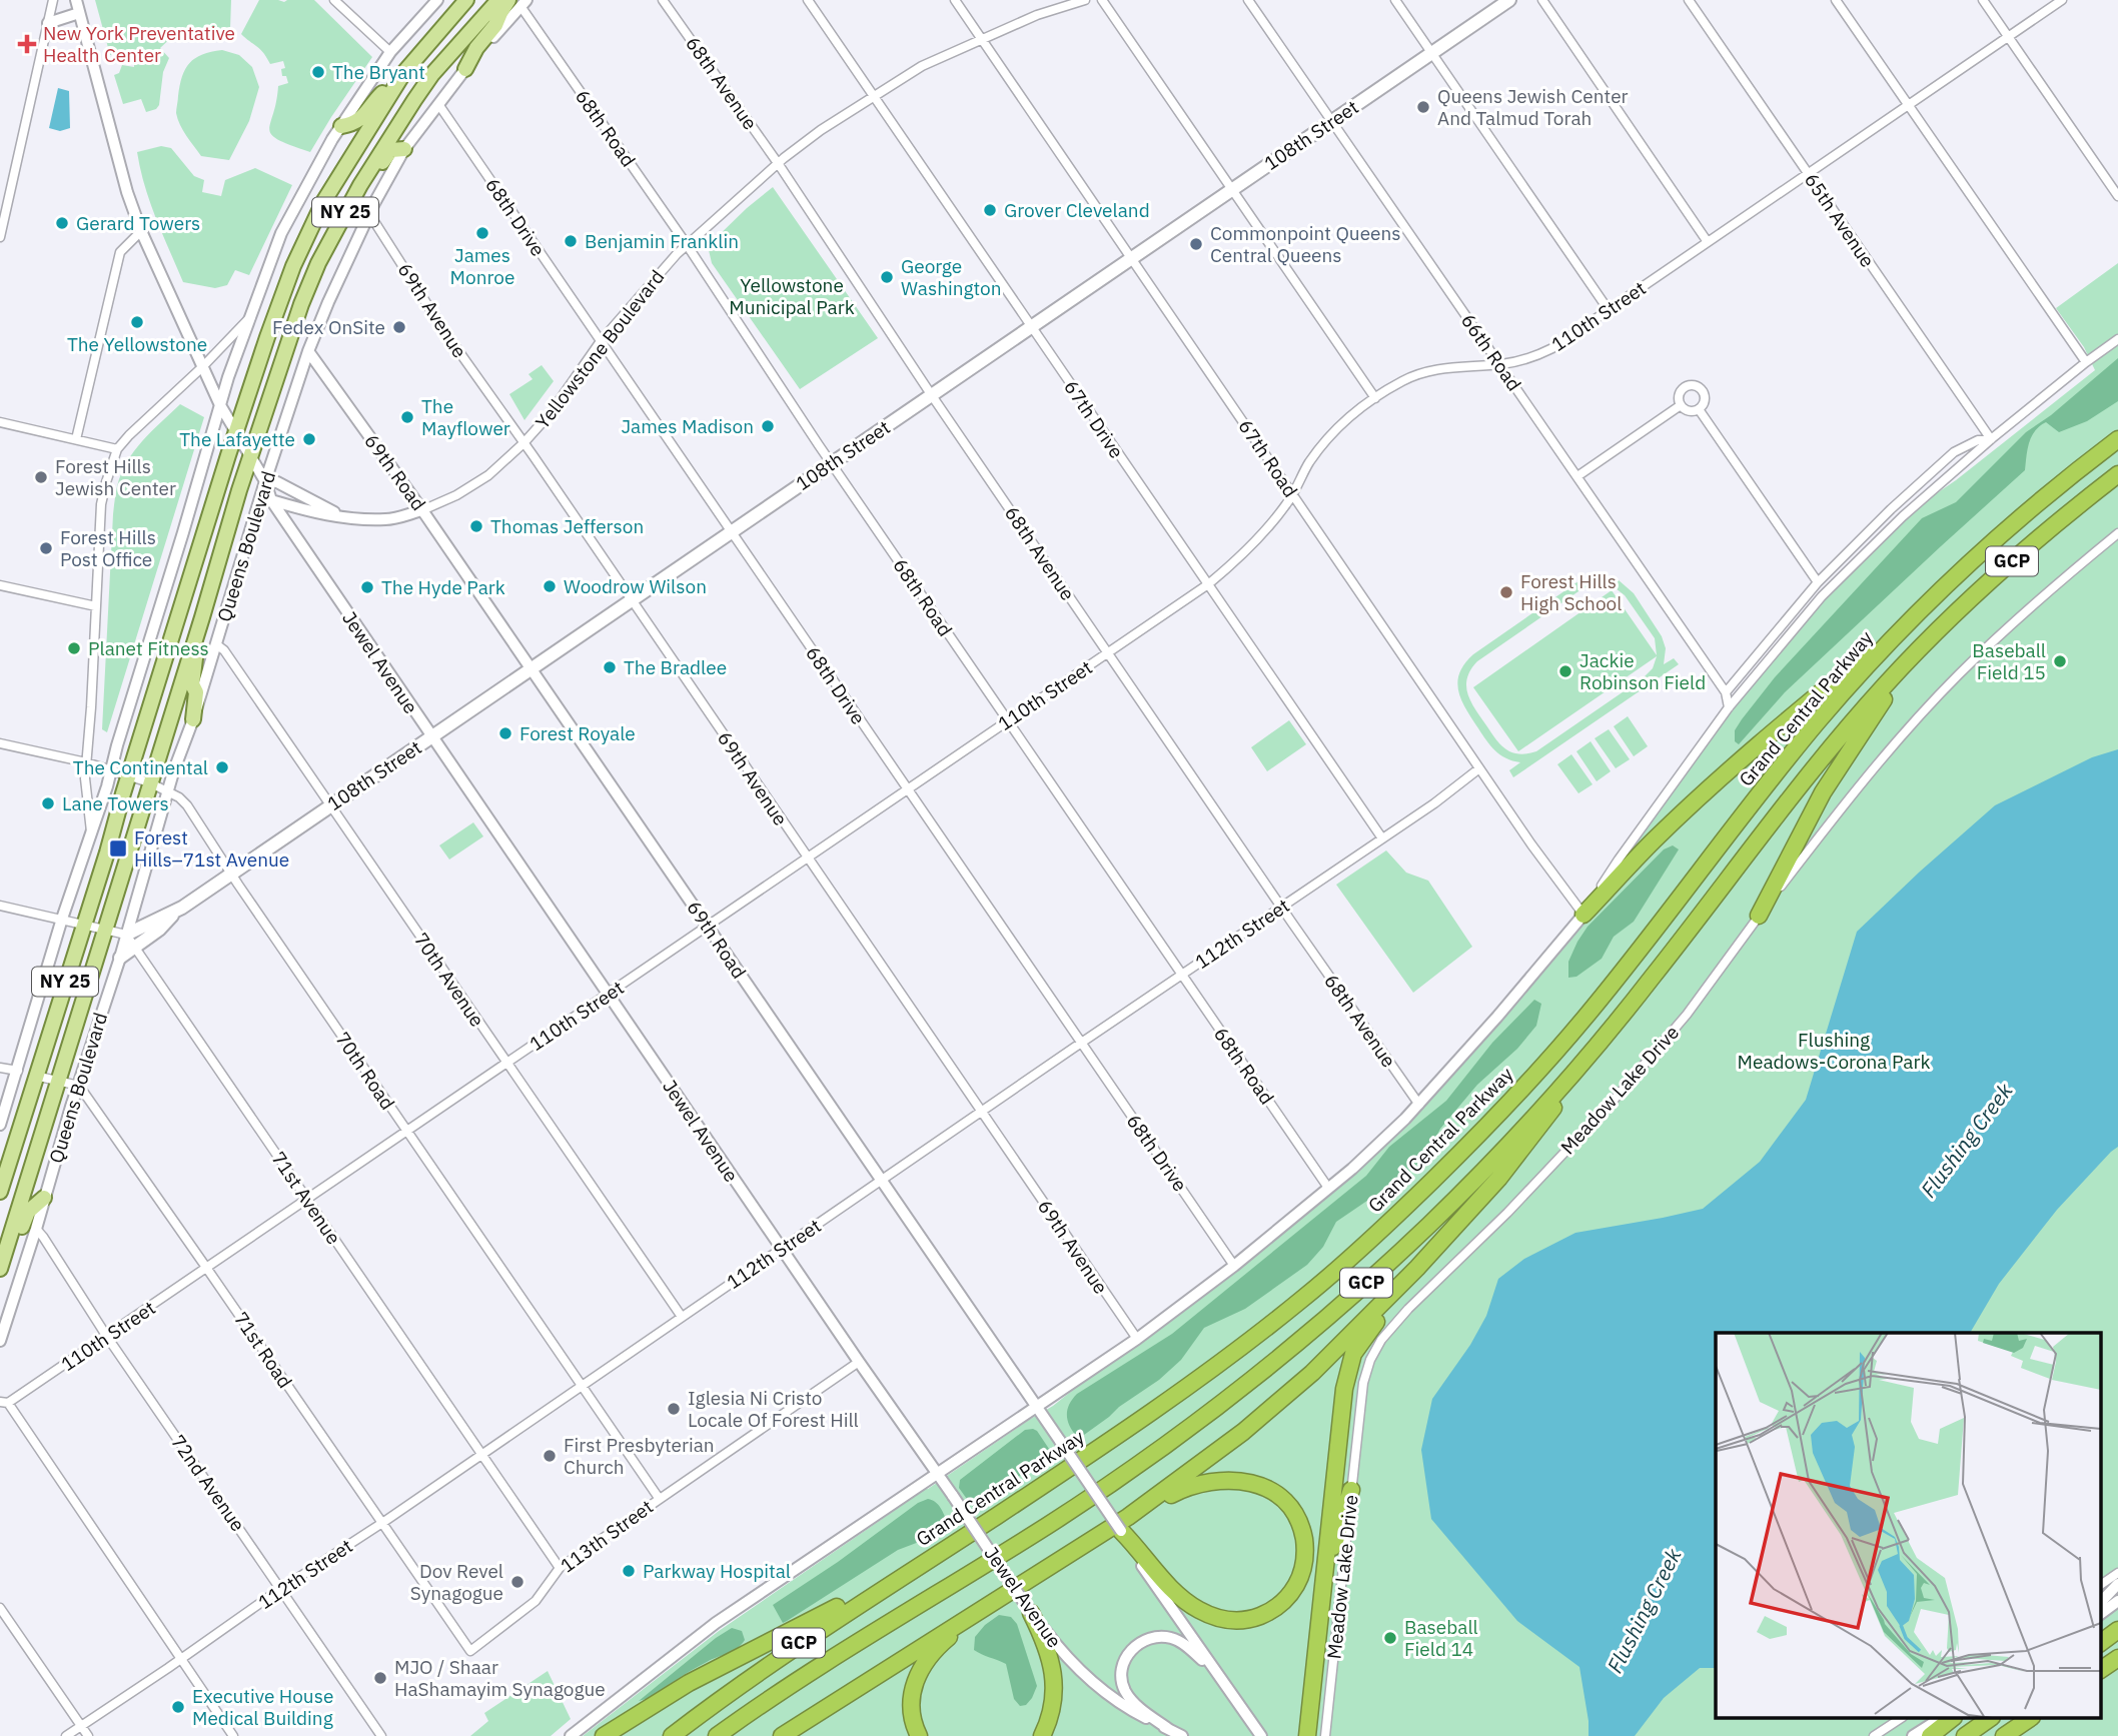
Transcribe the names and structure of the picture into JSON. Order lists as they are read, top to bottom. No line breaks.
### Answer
{"streets":{"highway":["GCP","Grand Central Parkway"],"main road":["108th Street","NY 25","Queens Boulevard"],"street":["68th Avenue","68th Road","68th Drive","65th Avenue","69th Avenue","110th Street","Yellowstone Boulevard","66th Road","67th Drive","67th Road","69th Road","Jewel Avenue","112th Street","70th Avenue","70th Road","Meadow Lake Drive","71st Avenue","71st Road","72nd Avenue","113th Street"]},"crossings":[["68th Avenue","108th Street"],["68th Avenue","110th Street"],["68th Avenue","Yellowstone Boulevard"],["68th Avenue","Grand Central Parkway"],["68th Avenue","112th Street"],["68th Road","108th Street"],["68th Road","110th Street"],["68th Road","Yellowstone Boulevard"],["68th Road","Grand Central Parkway"],["68th Road","112th Street"],["108th Street","68th Drive"],["108th Street","69th Avenue"],["108th Street","66th Road"],["108th Street","67th Drive"],["108th Street","67th Road"],["108th Street","69th Road"],["108th Street","Queens Boulevard"],["108th Street","Jewel Avenue"],["108th Street","70th Avenue"],["108th Street","70th Road"],["108th Street","71st Avenue"],["NY 25","70th Road"],["68th Drive","110th Street"],["68th Drive","Yellowstone Boulevard"],["68th Drive","Queens Boulevard"],["68th Drive","Grand Central Parkway"],["68th Drive","112th Street"],["65th Avenue","110th Street"],["65th Avenue","Grand Central Parkway"],["69th Avenue","110th Street"],["69th Avenue","Yellowstone Boulevard"],["69th Avenue","Queens Boulevard"],["69th Avenue","Grand Central Parkway"],["69th Avenue","112th Street"],["110th Street","66th Road"],["110th Street","67th Drive"],["110th Street","67th Road"],["110th Street","69th Road"],["110th Street","Jewel Avenue"],["110th Street","70th Avenue"],["110th Street","70th Road"],["110th Street","71st Avenue"],["110th Street","71st Road"],["110th Street","72nd Avenue"],["Yellowstone Boulevard","67th Drive"],["Yellowstone Boulevard","67th Road"],["Yellowstone Boulevard","69th Road"],["Yellowstone Boulevard","Jewel Avenue"],["66th Road","Grand Central Parkway"],["67th Drive","112th Street"],["67th Road","Grand Central Parkway"],["67th Road","112th Street"],["69th Road","Queens Boulevard"],["69th Road","Grand Central Parkway"],["69th Road","112th Street"],["Queens Boulevard","Jewel Avenue"],["Queens Boulevard","70th Avenue"],["Queens Boulevard","70th Road"],["Queens Boulevard","71st Avenue"],["Queens Boulevard","71st Road"],["Queens Boulevard","72nd Avenue"],["Jewel Avenue","Grand Central Parkway"],["Jewel Avenue","112th Street"],["Jewel Avenue","113th Street"],["112th Street","70th Avenue"],["112th Street","70th Road"],["112th Street","71st Avenue"],["112th Street","71st Road"],["112th Street","72nd Avenue"],["70th Road","113th Street"],["71st Avenue","113th Street"],["71st Road","113th Street"]],"water":["Flushing Creek"],"parks":["Yellowstone Municipal Park","Flushing Meadows-Corona Park"],"places":{"health":["New York Preventative Health Center"],"other":["The Bryant","Queens Jewish Center And Talmud Torah","Grover Cleveland","Gerard Towers","James Monroe","Benjamin Franklin","Commonpoint Queens Central Queens","George Washington","The Yellowstone","Fedex OnSite","The Mayflower","James Madison","The Lafayette","Forest Hills Jewish Center","Thomas Jefferson","Forest Hills Post Office","Woodrow Wilson","The Hyde Park","Forest Hills High School","Planet Fitness","Baseball Field 15","The Bradlee","Jackie Robinson Field","Forest Royale","The Continental","Lane Towers","Iglesia Ni Cristo Locale Of Forest Hill","First Presbyterian Church","Parkway Hospital","Dov Revel Synagogue","Baseball Field 14","MJO / Shaar HaShamayim Synagogue","Executive House Medical Building"],"transit":["Forest Hills–71st Avenue"]}}
